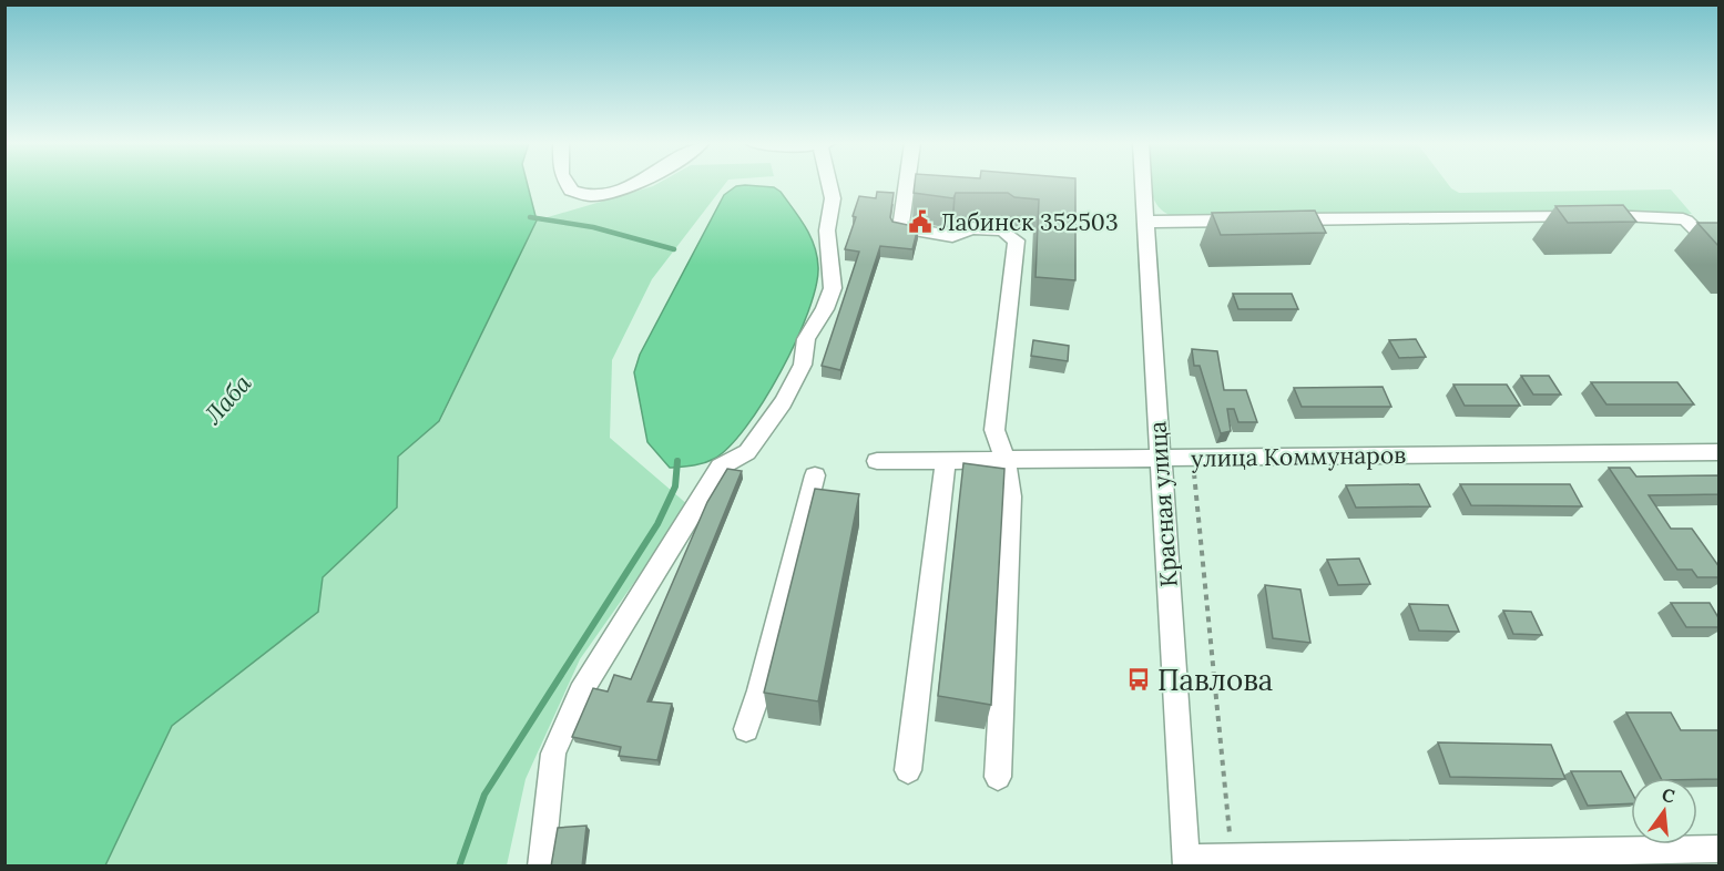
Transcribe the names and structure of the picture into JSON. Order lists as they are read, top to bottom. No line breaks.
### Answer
{"streets":{"street":["улица Коммунаров","Красная улица"]},"crossings":[["улица Коммунаров","Красная улица"]],"water":["Лаба"],"places":{"public building":["Лабинск 352503"],"bus stop":["Павлова"]},"north":"top"}
